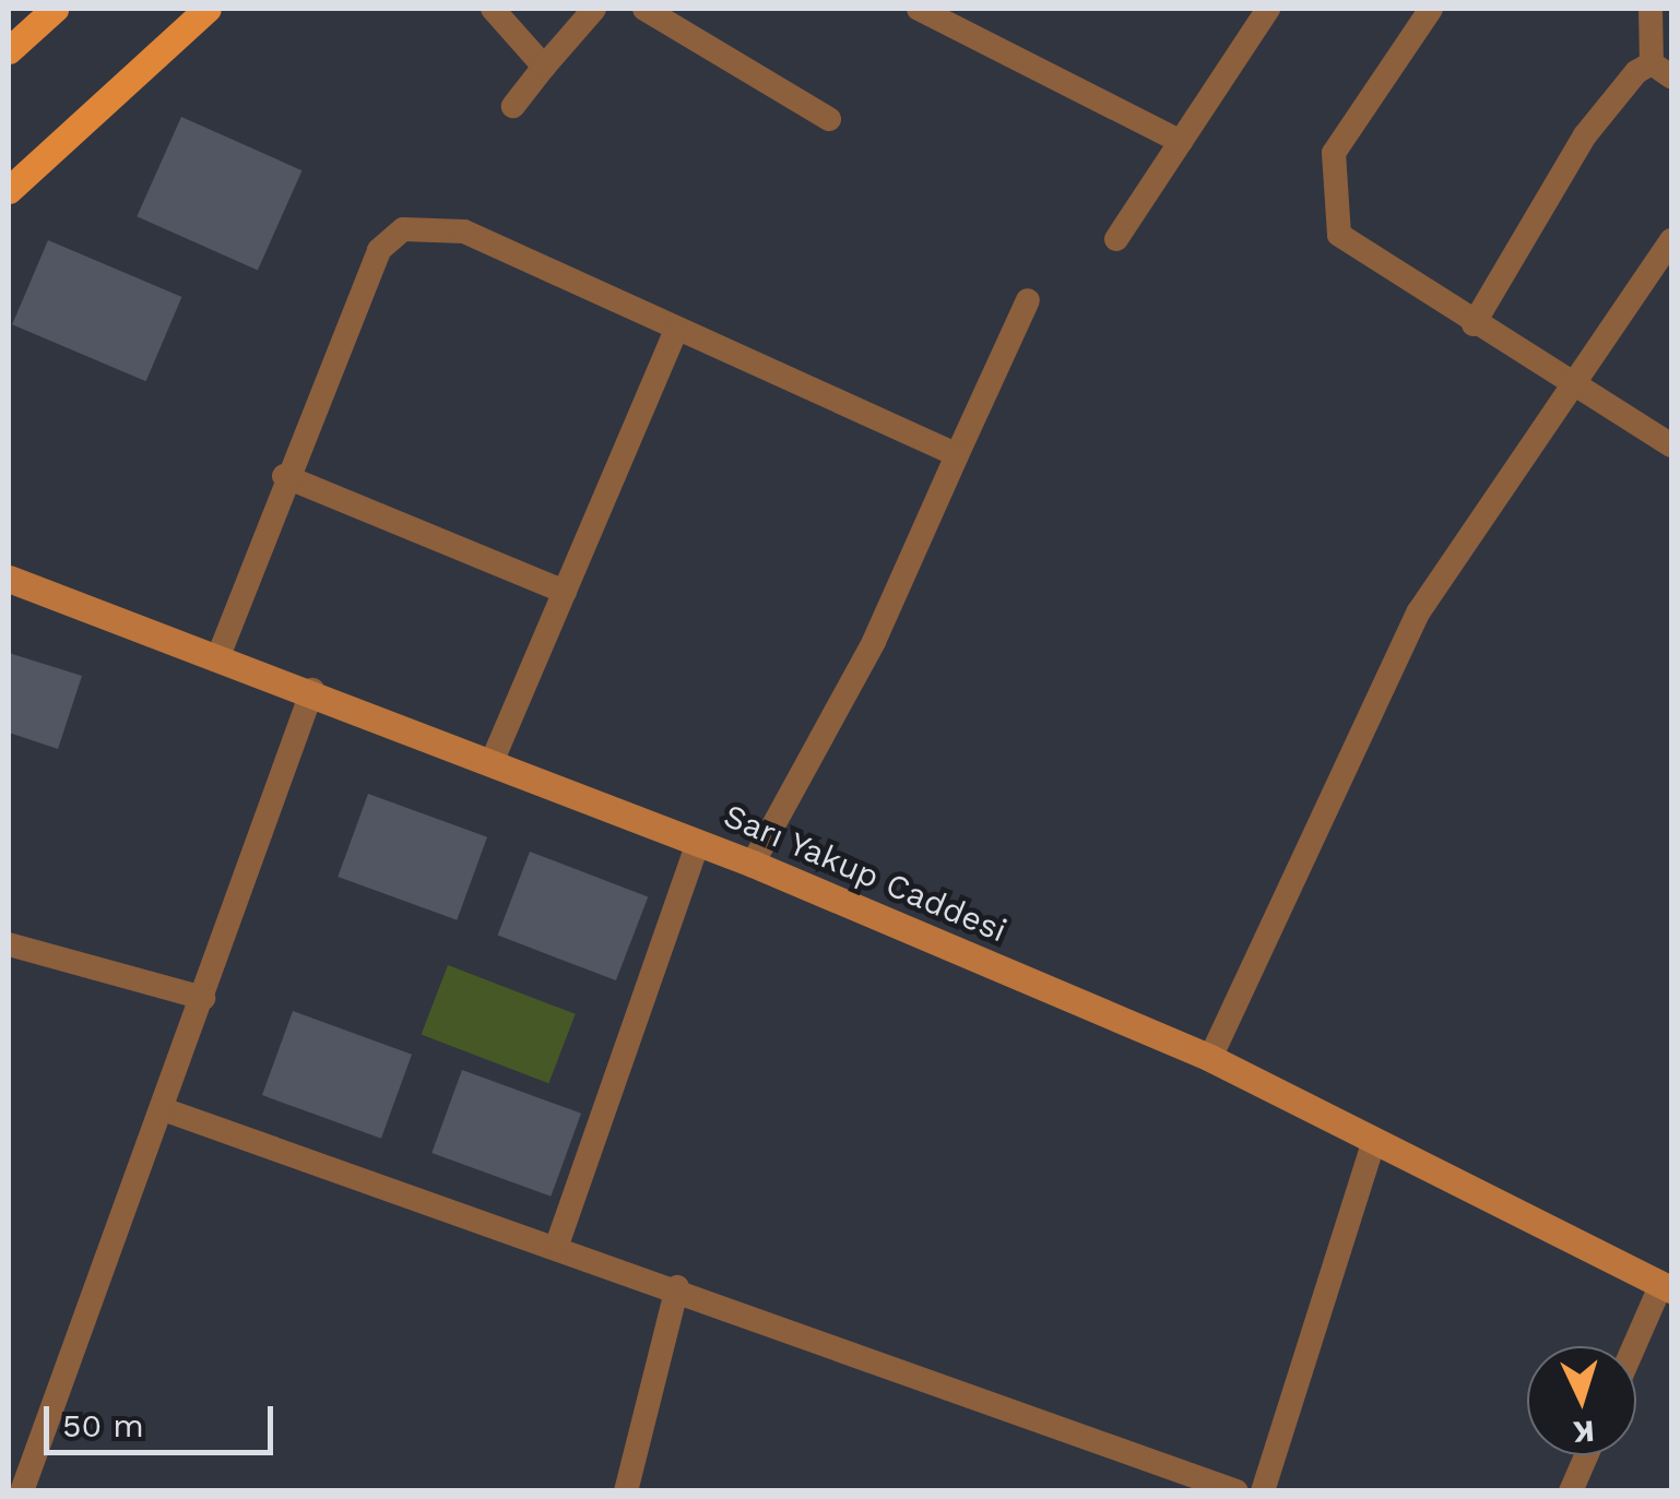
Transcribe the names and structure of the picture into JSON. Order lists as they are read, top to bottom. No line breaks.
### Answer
{"streets":{"street":["Sarı Yakup Caddesi"]},"scale_bar":"50 m","north":"bottom"}
